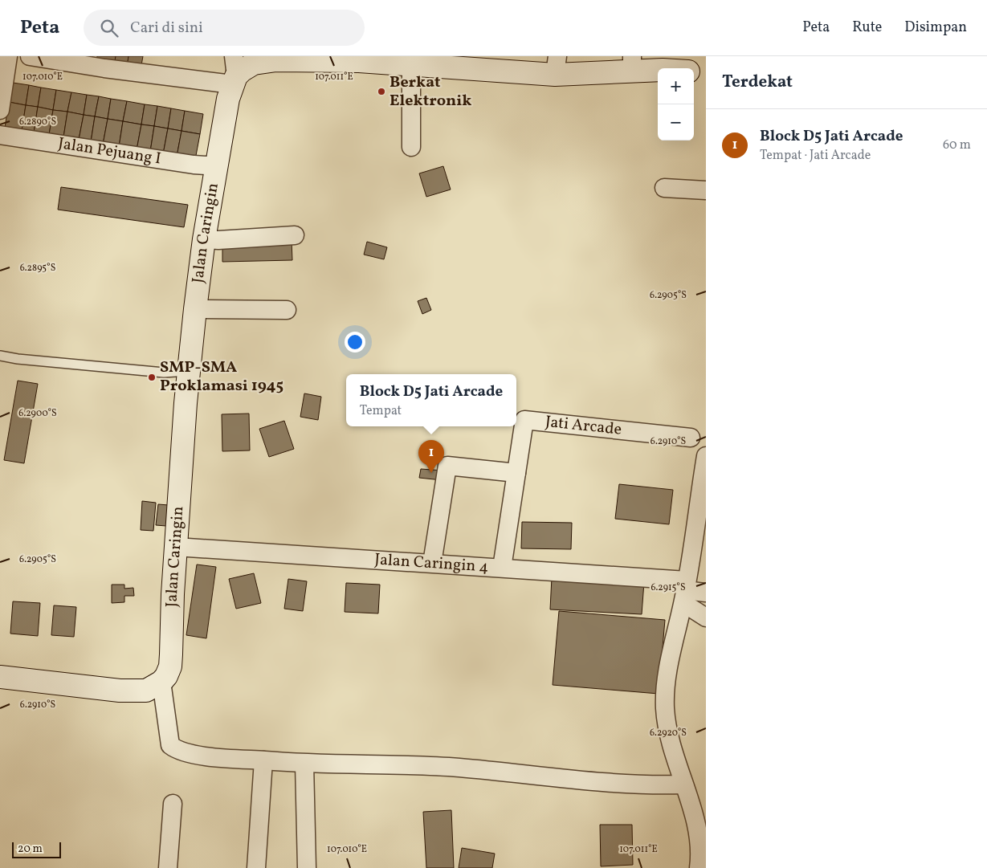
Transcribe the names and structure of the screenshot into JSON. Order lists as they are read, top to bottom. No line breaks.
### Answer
{"streets":{"street":["Jalan Pejuang I","Jalan Caringin","Jati Arcade","Jalan Caringin 4"]},"crossings":[["Jalan Pejuang I","Jalan Caringin"],["Jalan Caringin","Jalan Caringin 4"],["Jati Arcade","Jalan Caringin 4"]],"places":["Berkat Elektronik","SMP-SMA Proklamasi 1945"],"scale_bar":"20 m","page":{"header":"Peta","search":"Cari di sini","nav":["Peta","Rute","Disimpan"],"heading":"Terdekat","map_buttons":["+","−"],"list":[{"mark":"1","name":"Block D5 Jati Arcade","note":"Tempat · Jati Arcade","value":"60 m"}],"popup":["Block D5 Jati Arcade","Tempat"],"pins":"1","scale":"20 m"},"coordinates":["107.010°E","107.011°E","6.2890°S","6.2895°S","6.2905°S","6.2900°S","6.2910°S","6.2915°S","6.2920°S"]}
